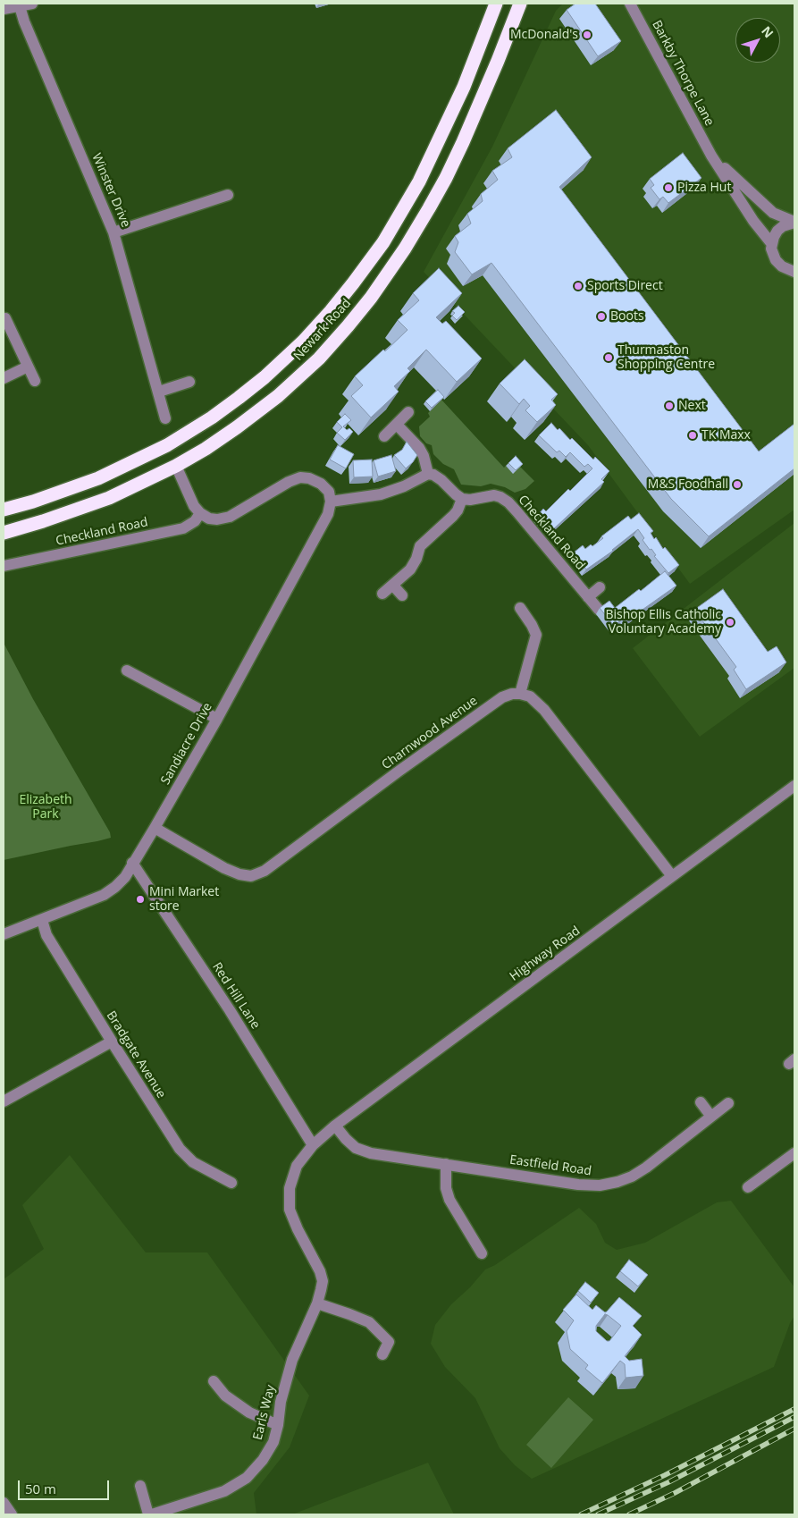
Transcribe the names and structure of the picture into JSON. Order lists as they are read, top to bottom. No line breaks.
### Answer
{"streets":{"highway":["Newark Road"],"street":["Barkby Thorpe Lane","Winster Drive","Checkland Road","Charnwood Avenue","Sandiacre Drive","Highway Road","Red Hill Lane","Bradgate Avenue","Eastfield Road","Earls Way"]},"crossings":[["Charnwood Avenue","Sandiacre Drive"],["Sandiacre Drive","Red Hill Lane"],["Sandiacre Drive","Bradgate Avenue"],["Highway Road","Red Hill Lane"],["Highway Road","Eastfield Road"],["Highway Road","Earls Way"],["Red Hill Lane","Earls Way"]],"parks":["Elizabeth Park"],"places":["McDonald's","Pizza Hut","Sports Direct","Boots","Thurmaston Shopping Centre","Next","TK Maxx","M&S Foodhall","Bishop Ellis Catholic Voluntary Academy","Mini Market store"],"scale_bar":"50 m","north":"top right"}
